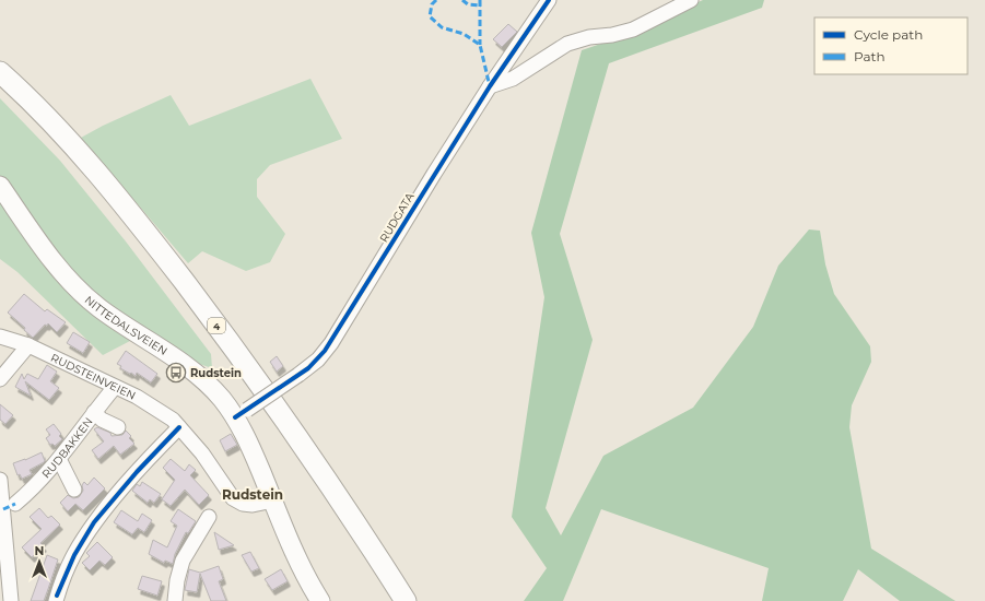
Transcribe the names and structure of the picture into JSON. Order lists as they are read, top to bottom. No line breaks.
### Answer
{"streets":{"highway":["4"],"main road":["NITTEDALSVEIEN"],"street":["RUDGATA","RUDSTEINVEIEN","RUDBAKKEN"]},"crossings":[["RUDGATA","NITTEDALSVEIEN"],["NITTEDALSVEIEN","RUDSTEINVEIEN"],["RUDSTEINVEIEN","RUDBAKKEN"]],"districts":["Rudstein"],"places":{"bus stop":["Rudstein"]},"legend":["Cycle path","Path"],"north":"top"}
